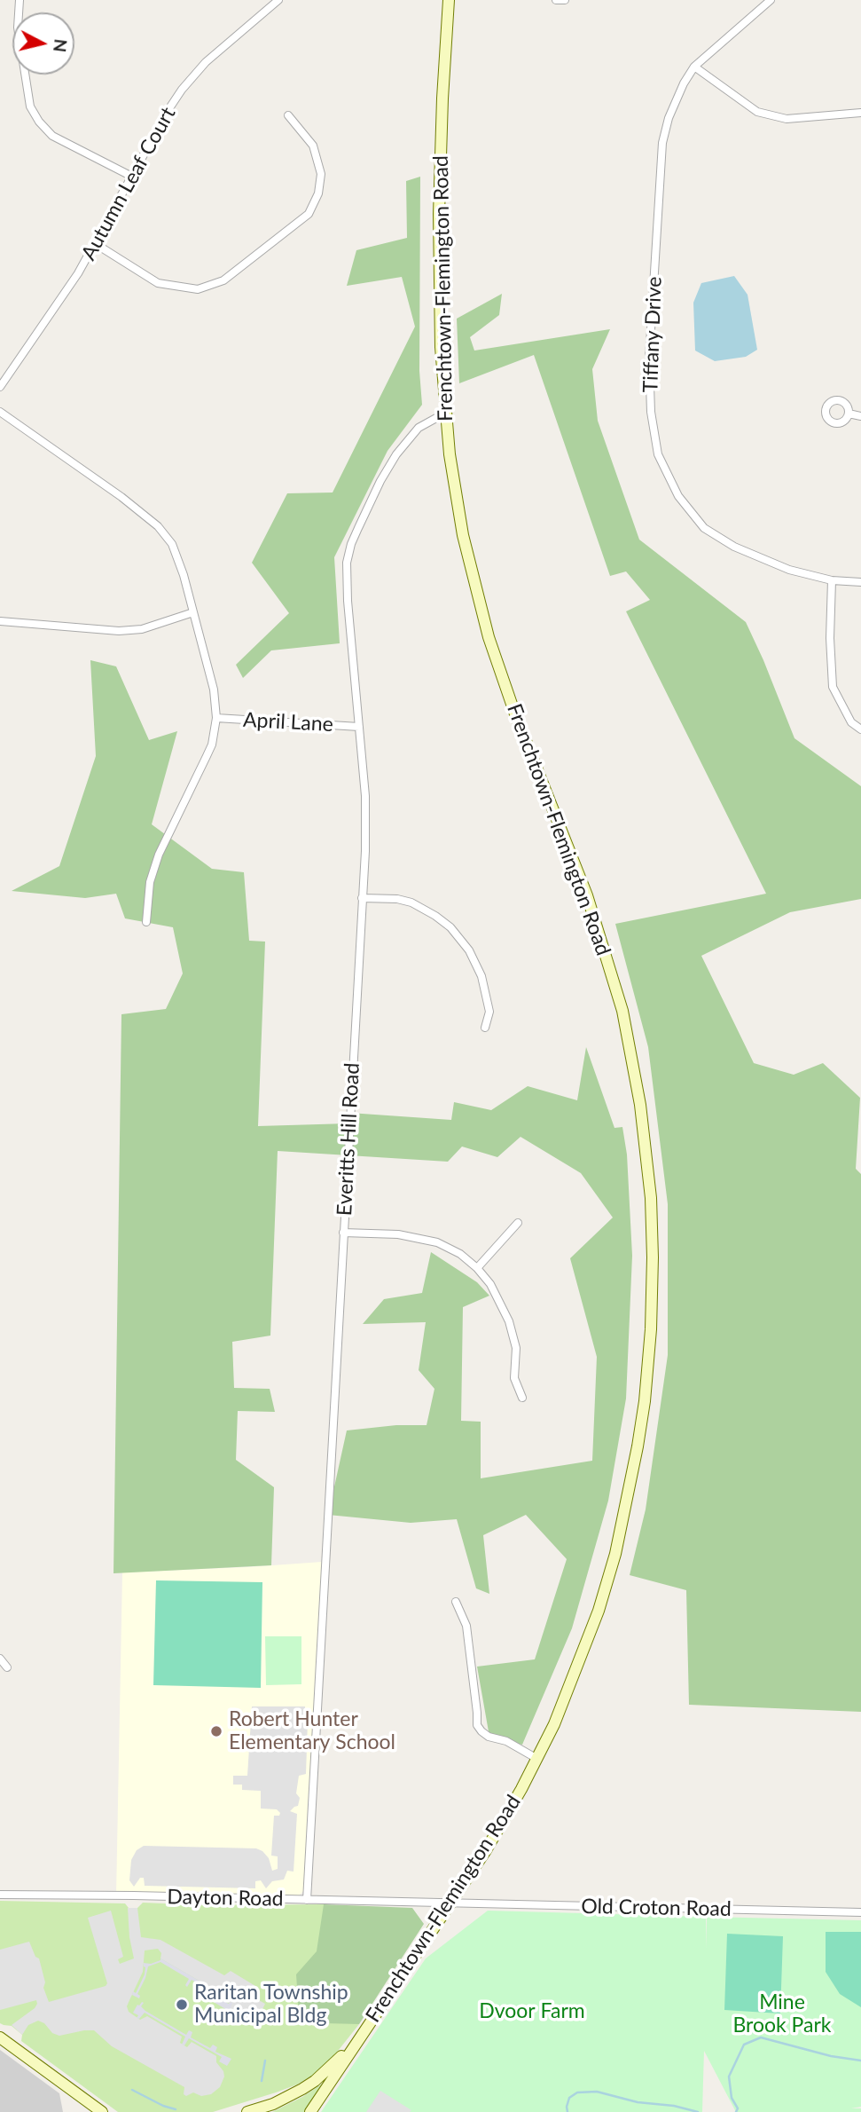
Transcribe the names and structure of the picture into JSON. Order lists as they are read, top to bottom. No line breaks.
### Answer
{"streets":{"main road":["Frenchtown-Flemington Road"],"street":["Autumn Leaf Court","Tiffany Drive","April Lane","Everitts Hill Road","Dayton Road","Old Croton Road"]},"crossings":[["Frenchtown-Flemington Road","Everitts Hill Road"],["Frenchtown-Flemington Road","Dayton Road"],["Frenchtown-Flemington Road","Old Croton Road"],["April Lane","Everitts Hill Road"],["Everitts Hill Road","Dayton Road"],["Dayton Road","Old Croton Road"]],"parks":["Mine Brook Park","Dvoor Farm"],"places":["Robert Hunter Elementary School","Raritan Township Municipal Bldg"],"north":"right"}
